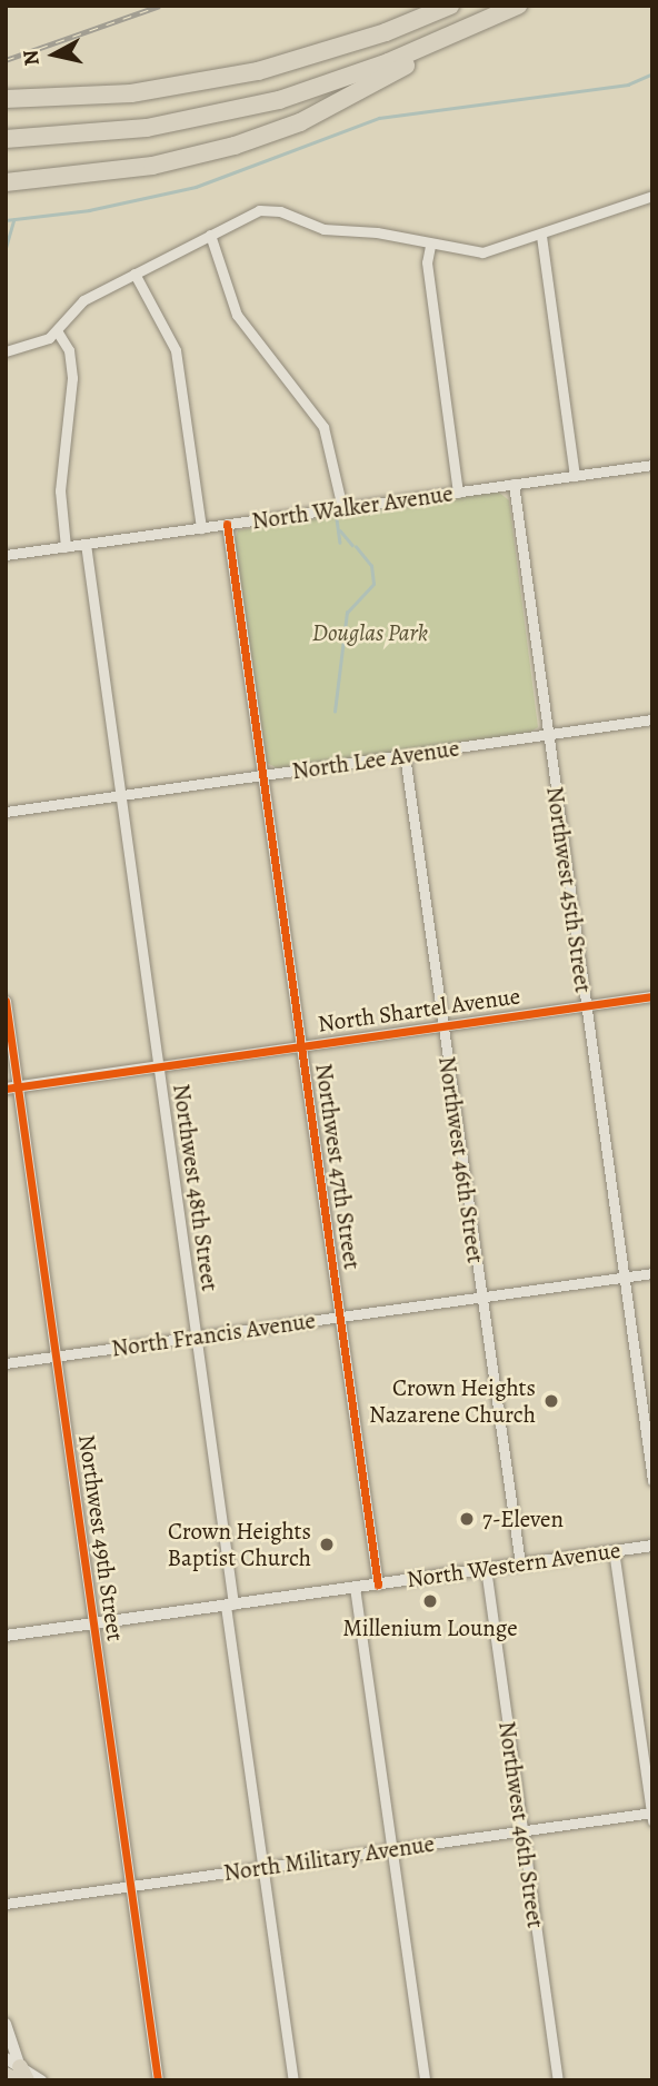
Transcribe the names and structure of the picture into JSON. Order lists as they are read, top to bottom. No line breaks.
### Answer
{"streets":{"street":["North Walker Avenue","North Lee Avenue","Northwest 45th Street","North Shartel Avenue","Northwest 46th Street","Northwest 47th Street","Northwest 48th Street","North Francis Avenue","Northwest 49th Street","North Western Avenue","North Military Avenue"]},"crossings":[["North Walker Avenue","Northwest 45th Street"],["North Walker Avenue","Northwest 47th Street"],["North Walker Avenue","Northwest 48th Street"],["North Lee Avenue","Northwest 45th Street"],["North Lee Avenue","Northwest 46th Street"],["North Lee Avenue","Northwest 47th Street"],["North Lee Avenue","Northwest 48th Street"],["Northwest 45th Street","North Shartel Avenue"],["Northwest 45th Street","North Francis Avenue"],["North Shartel Avenue","Northwest 46th Street"],["North Shartel Avenue","Northwest 47th Street"],["North Shartel Avenue","Northwest 48th Street"],["North Shartel Avenue","Northwest 49th Street"],["Northwest 46th Street","North Francis Avenue"],["Northwest 46th Street","North Western Avenue"],["Northwest 46th Street","North Military Avenue"],["Northwest 47th Street","North Francis Avenue"],["Northwest 47th Street","North Western Avenue"],["Northwest 48th Street","North Francis Avenue"],["Northwest 48th Street","North Western Avenue"],["Northwest 48th Street","North Military Avenue"],["North Francis Avenue","Northwest 49th Street"],["Northwest 49th Street","North Western Avenue"],["Northwest 49th Street","North Military Avenue"]],"parks":["Douglas Park"],"places":["Crown Heights Nazarene Church","7-Eleven","Crown Heights Baptist Church","Millenium Lounge"],"north":"left"}
